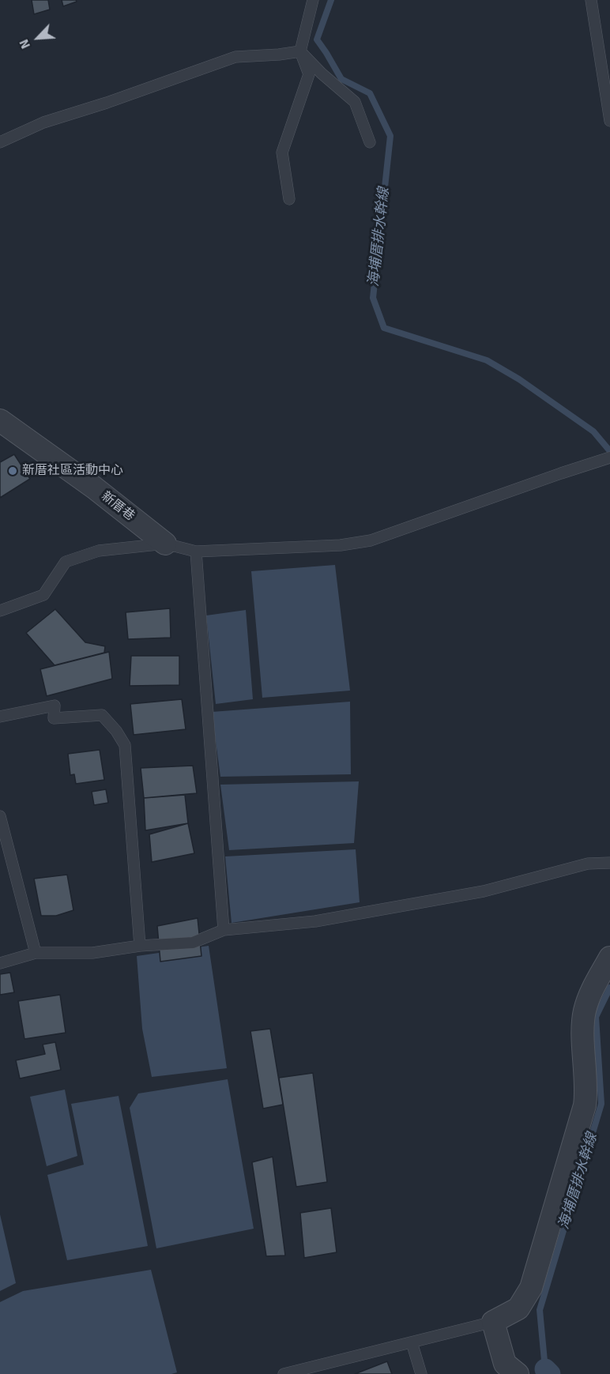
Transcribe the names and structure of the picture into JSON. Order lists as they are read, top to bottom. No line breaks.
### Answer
{"streets":{"street":["新厝巷"]},"water":["海埔厝排水幹線"],"places":["新厝社區活動中心"],"north":"bottom left"}
